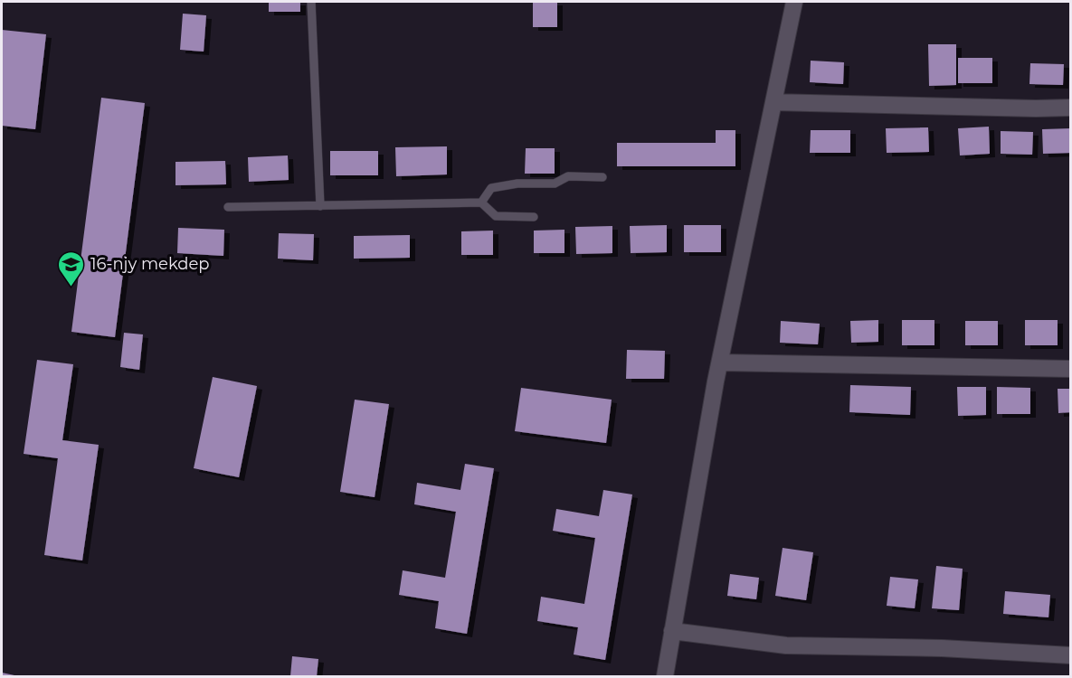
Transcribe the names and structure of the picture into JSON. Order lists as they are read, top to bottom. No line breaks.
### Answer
{"places":{"school or university":["16-njy mekdep"]}}
